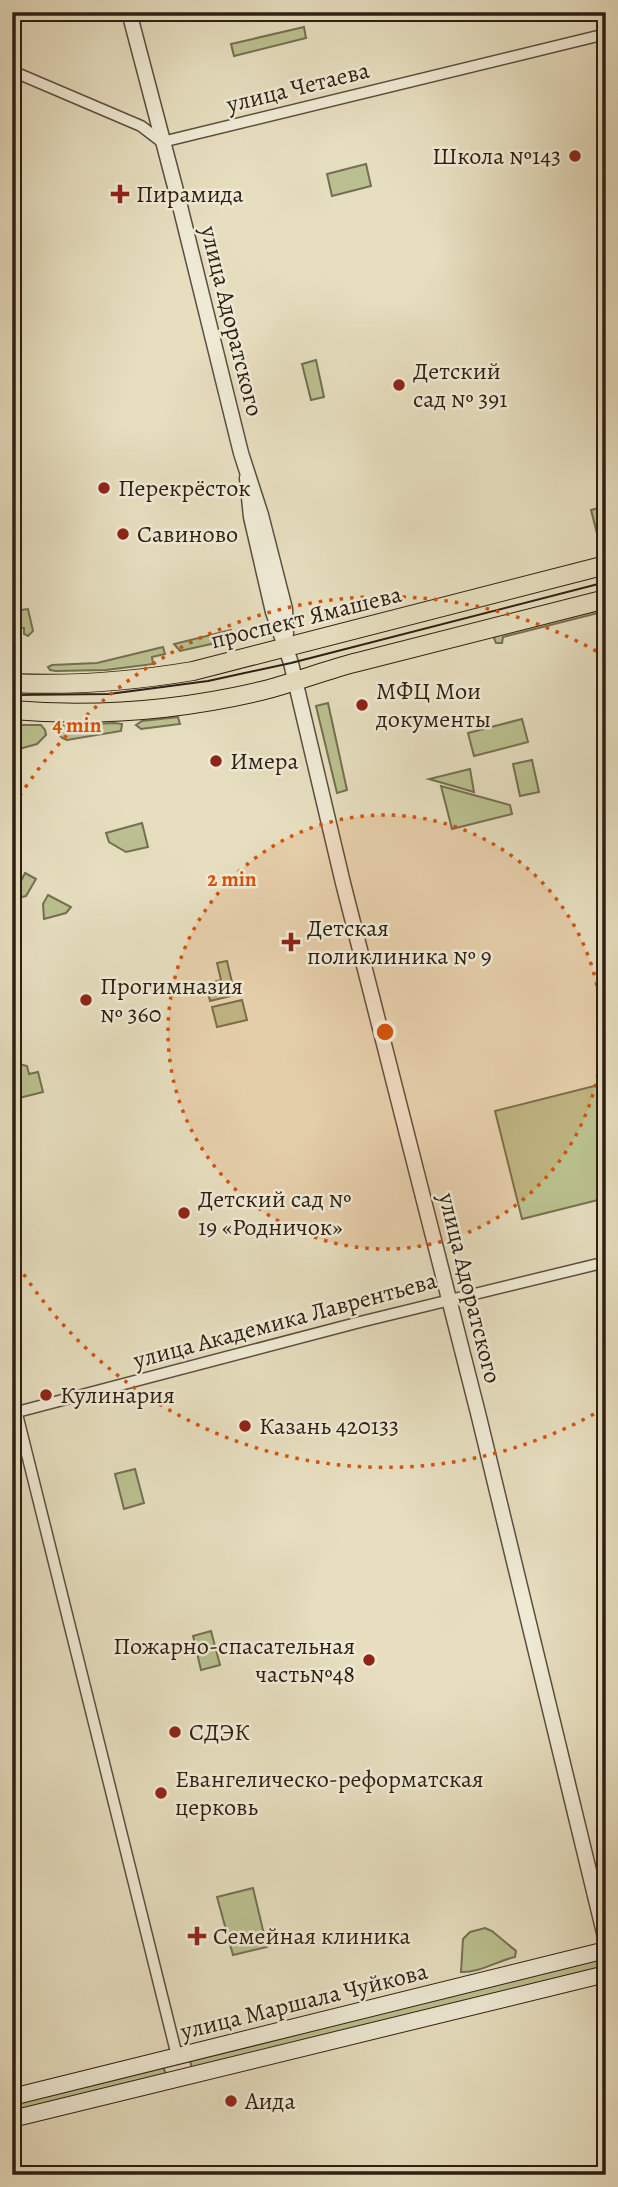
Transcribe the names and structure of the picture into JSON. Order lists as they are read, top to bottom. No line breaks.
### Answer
{"streets":{"main road":["проспект Ямашева","улица Маршала Чуйкова"],"street":["улица Четаева","улица Адоратского","улица Академика Лаврентьева"]},"crossings":[["улица Четаева","улица Адоратского"],["улица Адоратского","проспект Ямашева"],["улица Адоратского","улица Академика Лаврентьева"]],"places":{"other":["Школа №143","Детский сад № 391","Перекрёсток","Савиново","МФЦ Мои документы","Имера","Прогимназия № 360","Детский сад № 19 «Родничок»","Кулинария","Казань 420133","Пожарно-спасательная часть№48","СДЭК","Евангелическо-реформатская церковь","Аида"],"health":["Пирамида","Детская поликлиника № 9","Семейная клиника"]},"rings":["4 min","2 min"]}
